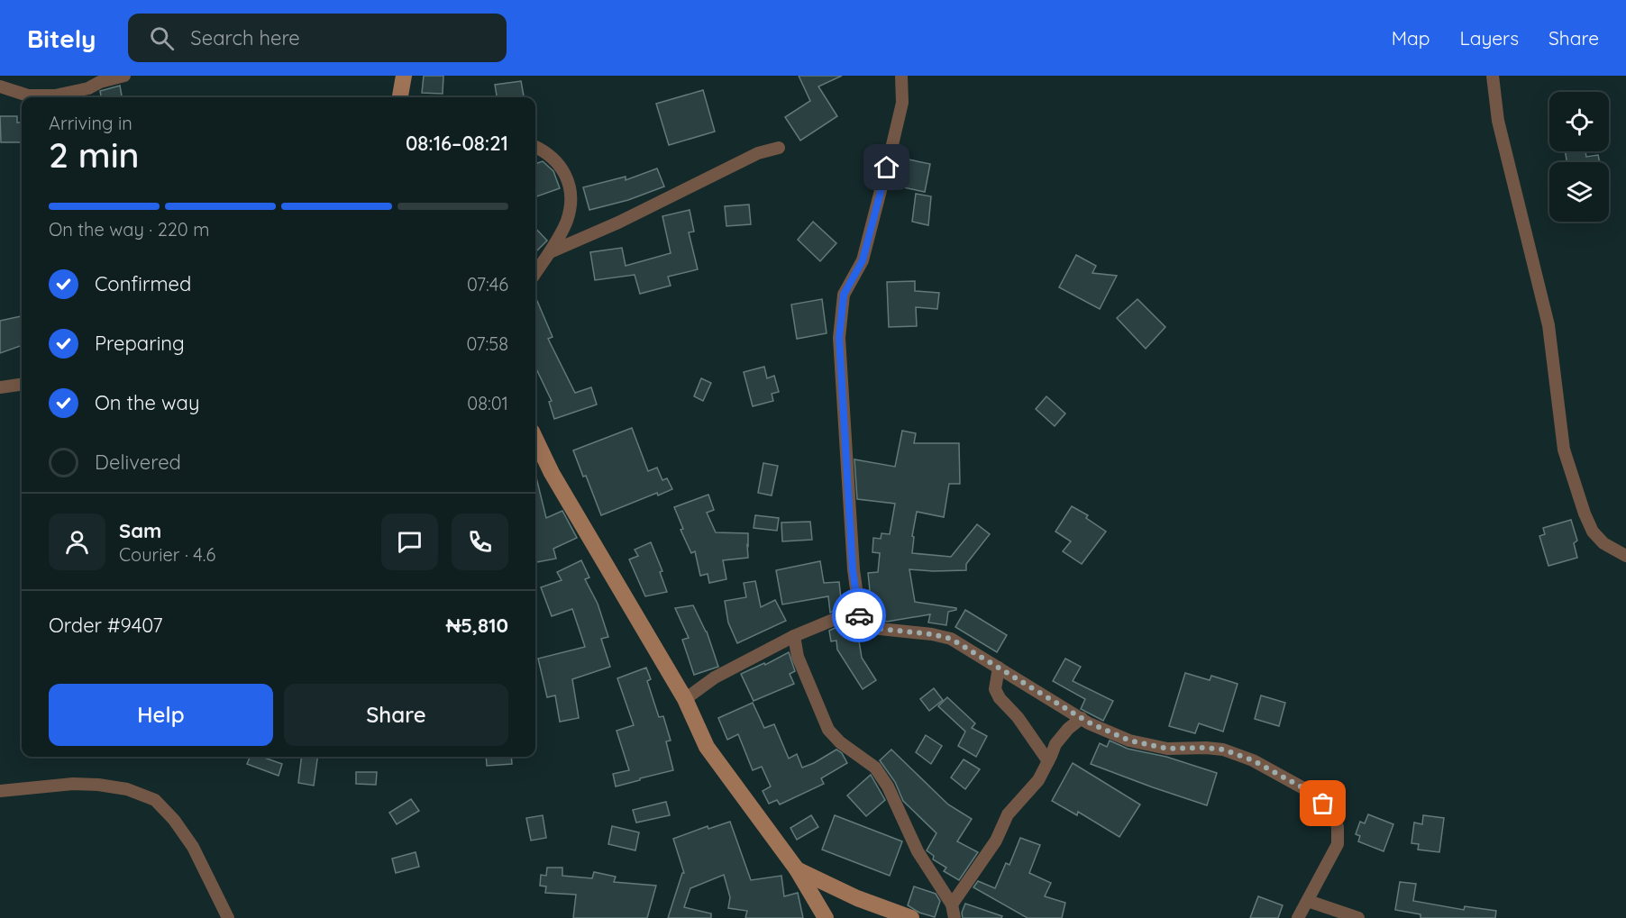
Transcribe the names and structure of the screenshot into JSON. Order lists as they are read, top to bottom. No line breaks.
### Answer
{"page":{"header":"Bitely","search":"Search here","nav":["Map","Layers","Share"],"heading":["2 min","Arriving in","08:16–08:21"],"panel":["Sam","Courier · 4.6","Order #9407","₦5,810"],"bar":"On the way · 220 m","list":[["Confirmed","07:46"],["Preparing","07:58"],["On the way","08:01"],"Delivered"],"buttons":["Help","Share"]}}
